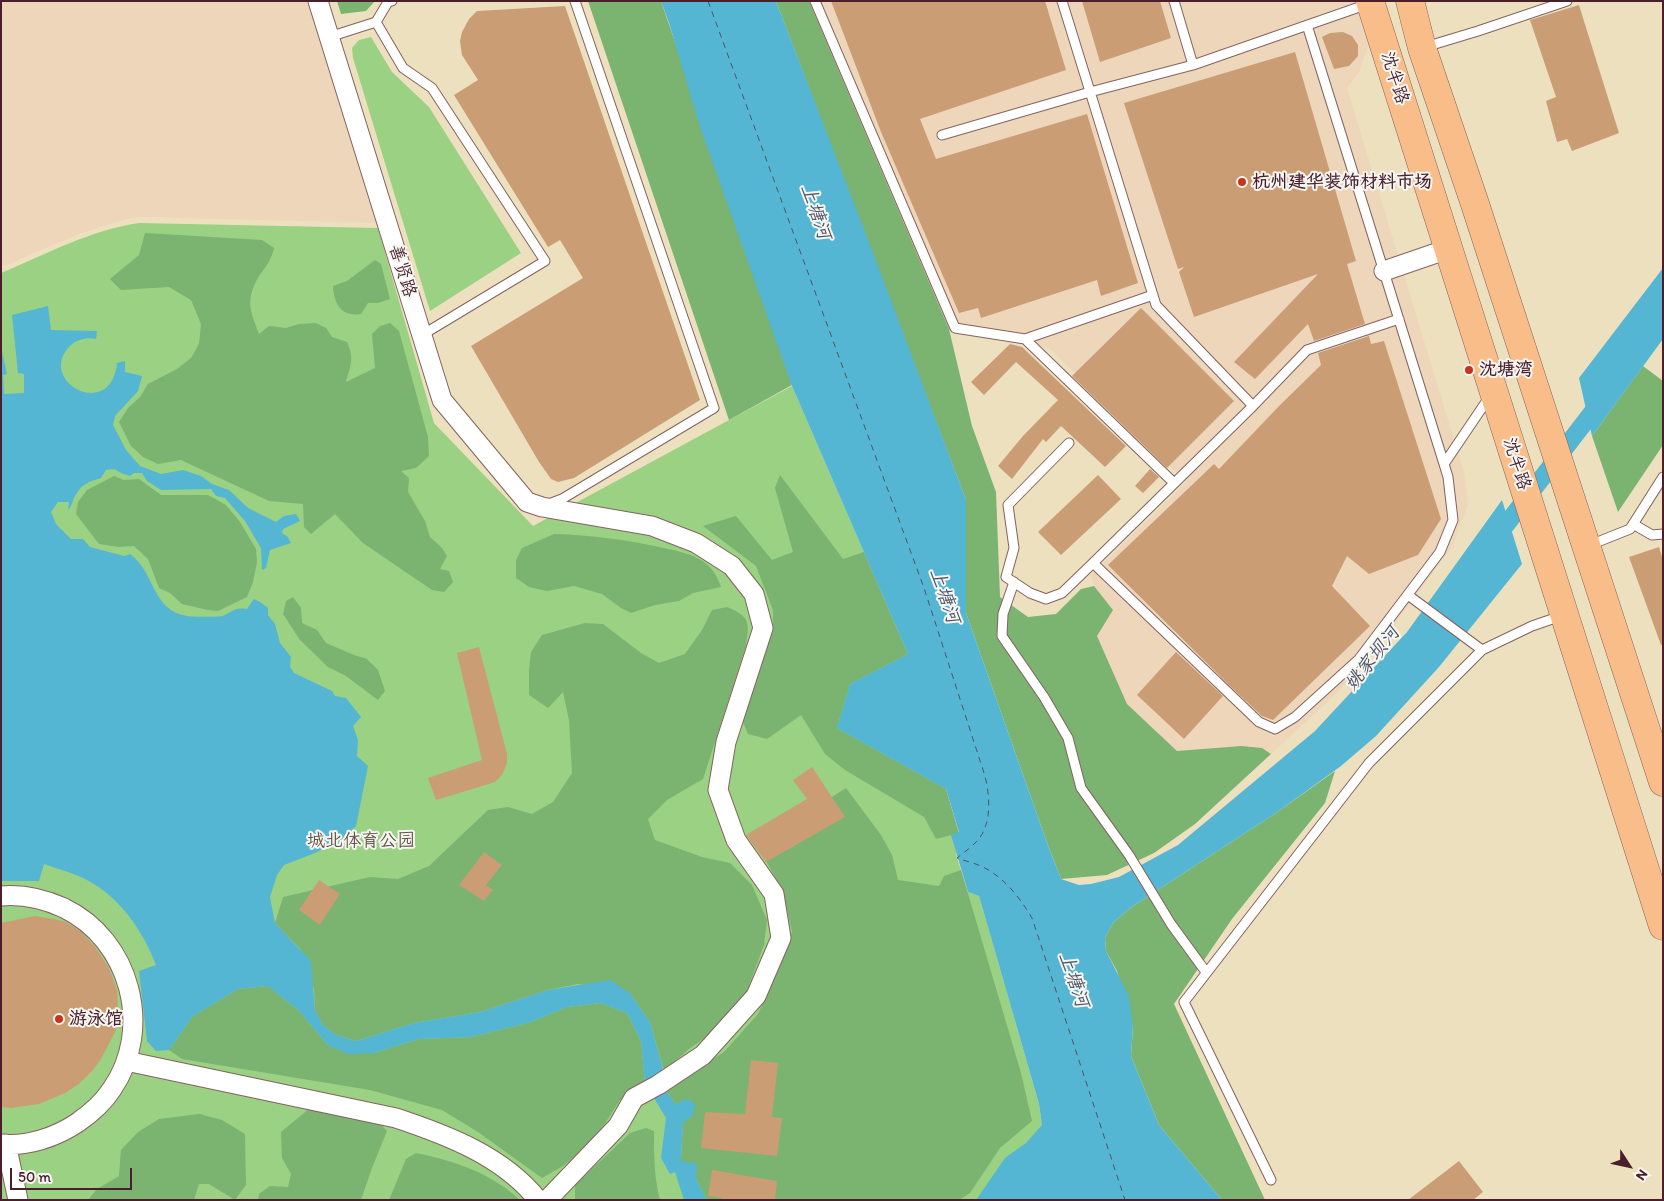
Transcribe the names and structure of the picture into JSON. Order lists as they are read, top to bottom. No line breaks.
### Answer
{"streets":{"main road":["沈半路"],"street":["善贤路"]},"water":["上塘河","姚家坝河"],"parks":["城北体育公园"],"places":["杭州建华装饰材料市场","沈塘湾","游泳馆"],"scale_bar":"50 m","north":"bottom right"}
